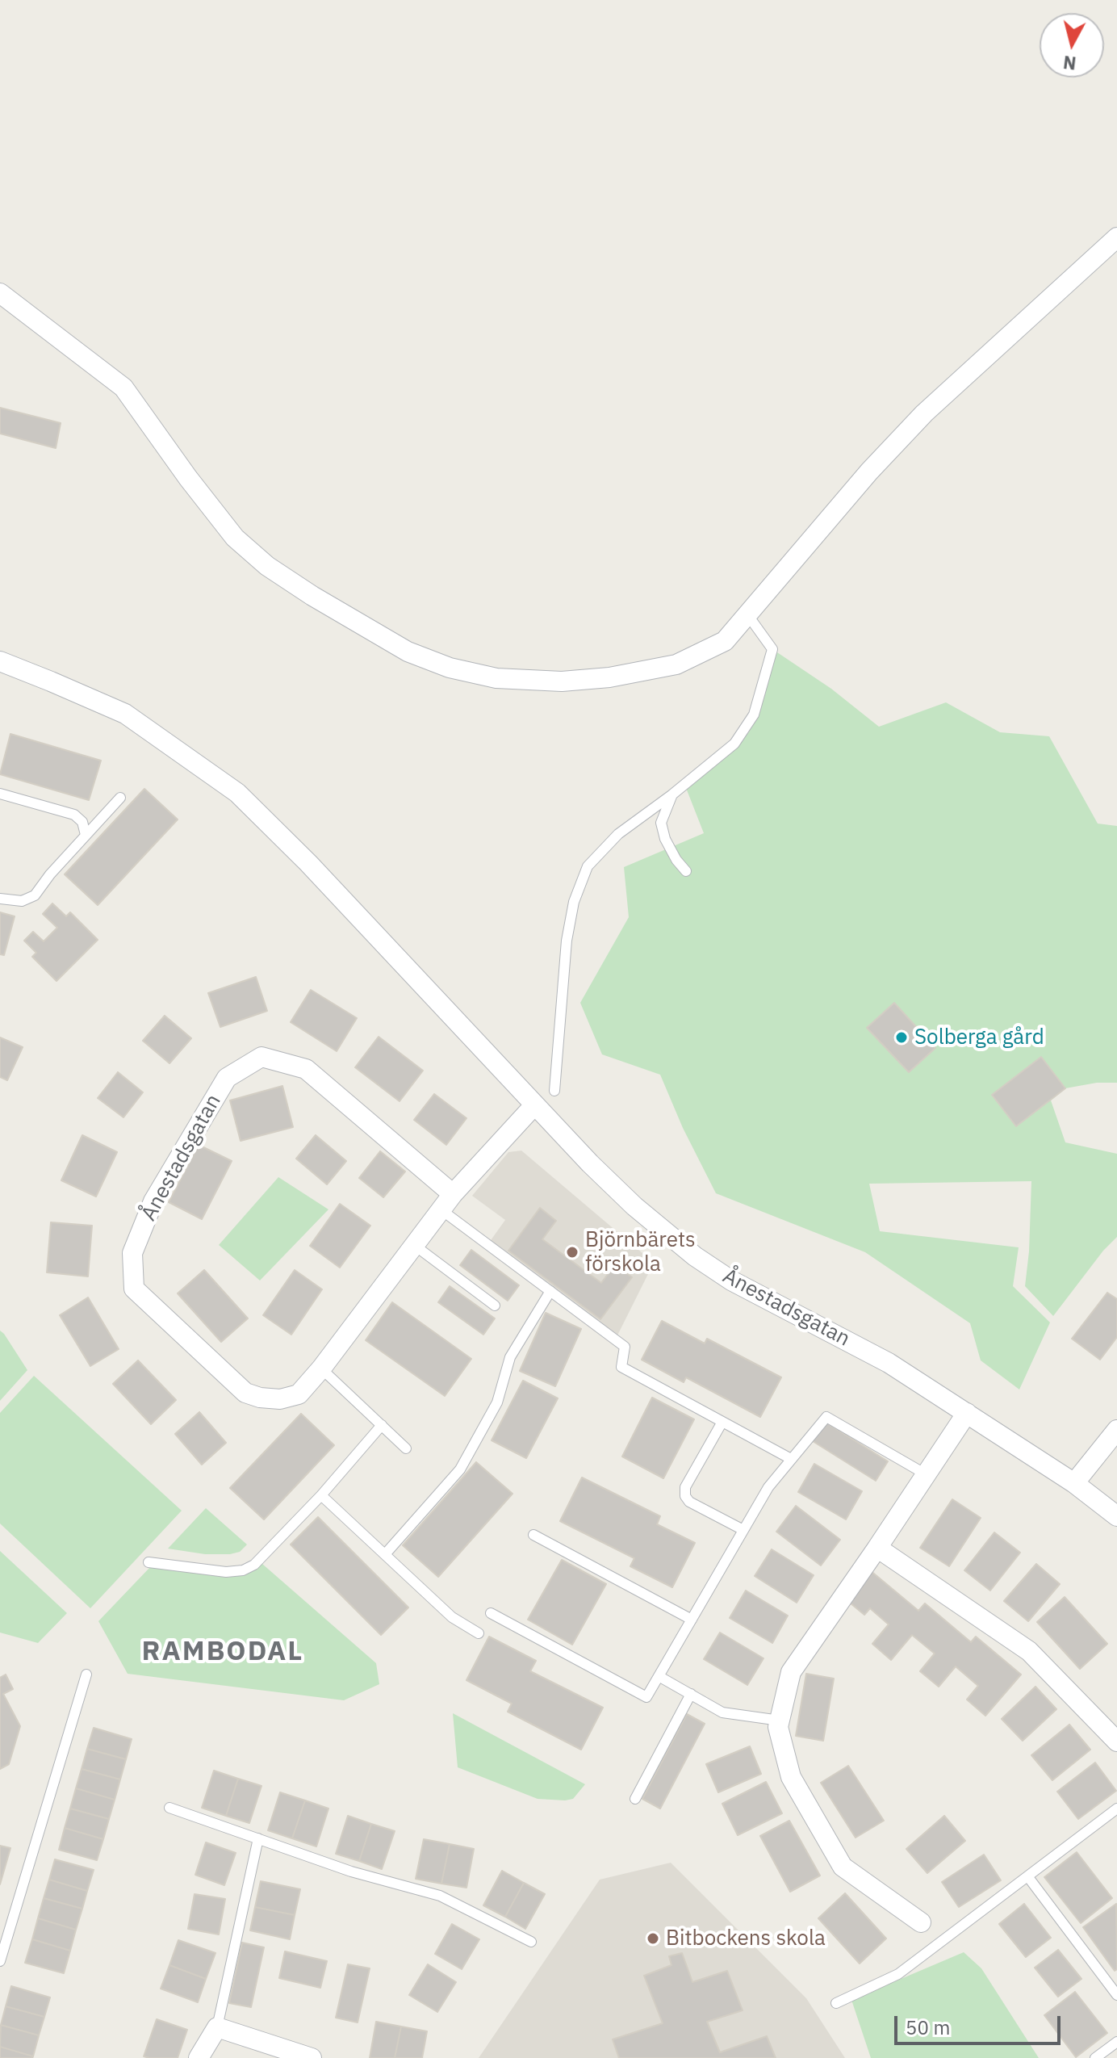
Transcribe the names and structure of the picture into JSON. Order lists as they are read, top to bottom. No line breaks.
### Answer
{"streets":{"street":["Ånestadsgatan"]},"districts":["RAMBODAL"],"places":["Solberga gård","Björnbärets förskola","Bitbockens skola"],"scale_bar":"50 m","north":"bottom"}
